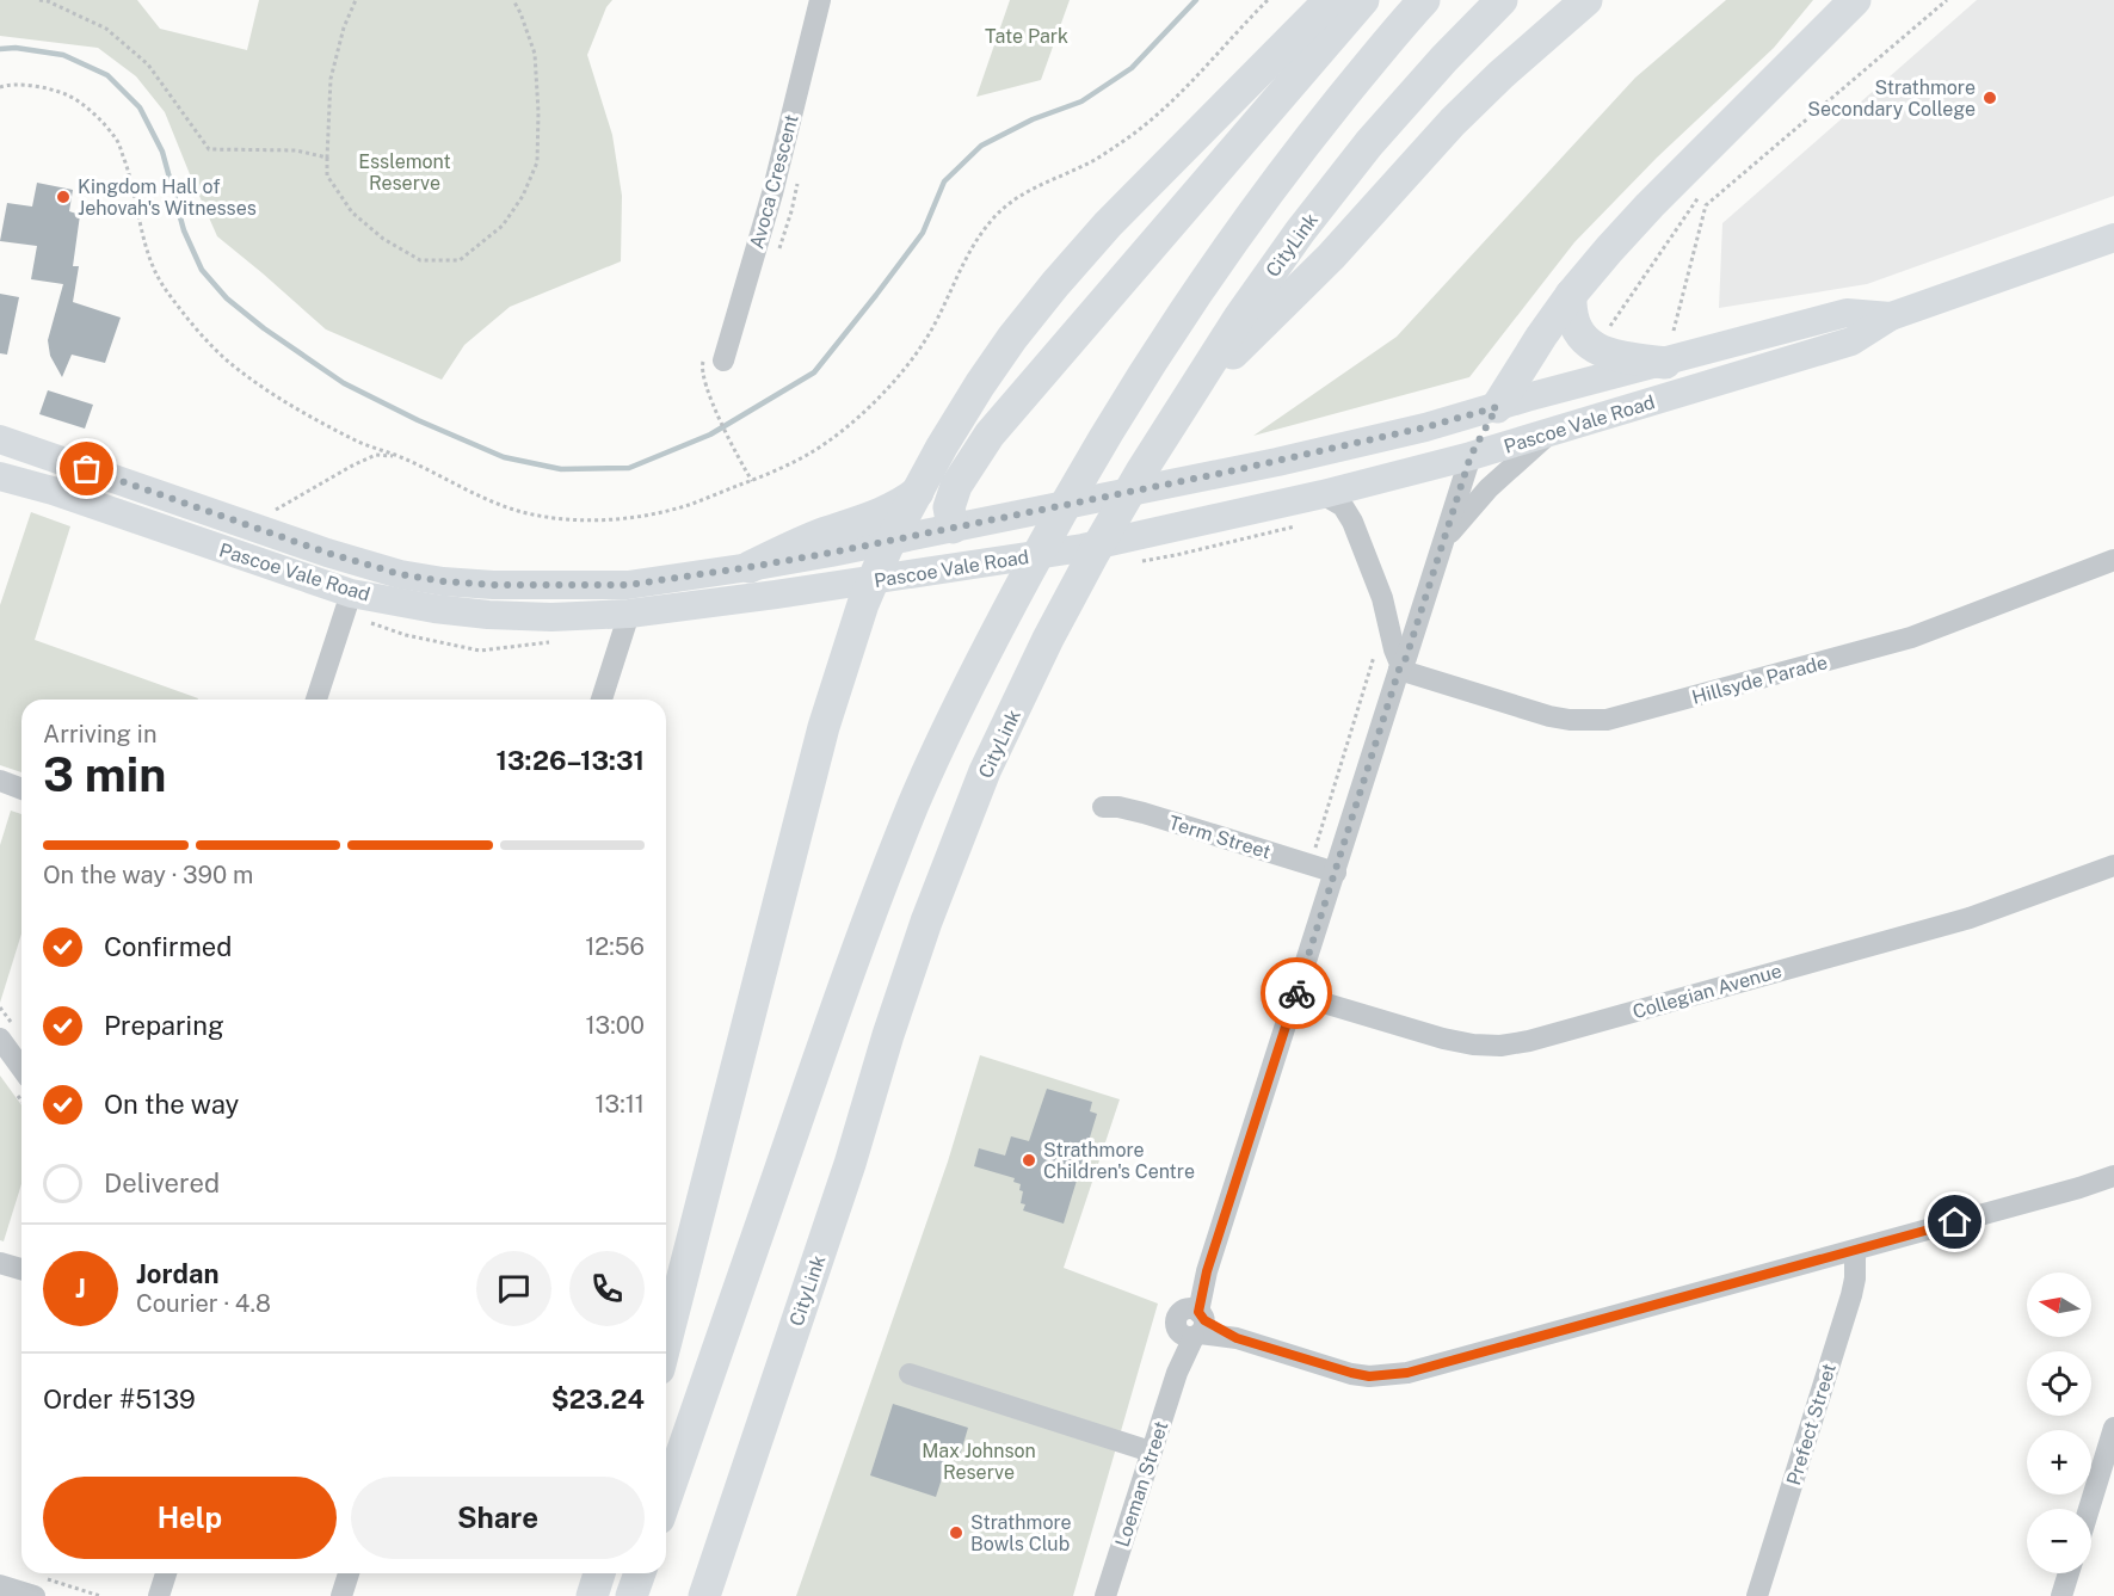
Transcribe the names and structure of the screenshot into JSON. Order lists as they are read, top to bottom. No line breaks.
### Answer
{"streets":{"highway":["CityLink"],"main road":["Pascoe Vale Road"],"street":["Avoca Crescent","Hillsyde Parade","Term Street","Collegian Avenue","Prefect Street","Loeman Street"]},"crossings":[["Pascoe Vale Road","Loeman Street"],["Hillsyde Parade","Loeman Street"],["Term Street","Loeman Street"],["Collegian Avenue","Loeman Street"]],"parks":["Tate Park","Esslemont Reserve","Max Johnson Reserve"],"places":["Strathmore Secondary College","Kingdom Hall of Jehovah's Witnesses","Strathmore Children's Centre","Strathmore Bowls Club"],"north":"left","page":{"heading":["3 min","Arriving in","13:26–13:31"],"panel":["Jordan","Courier · 4.8","Order #5139","$23.24"],"bar":"On the way · 390 m","list":[["Confirmed","12:56"],["Preparing","13:00"],["On the way","13:11"],"Delivered"],"round":"J","map_buttons":["+","−"],"buttons":["Help","Share"]}}
